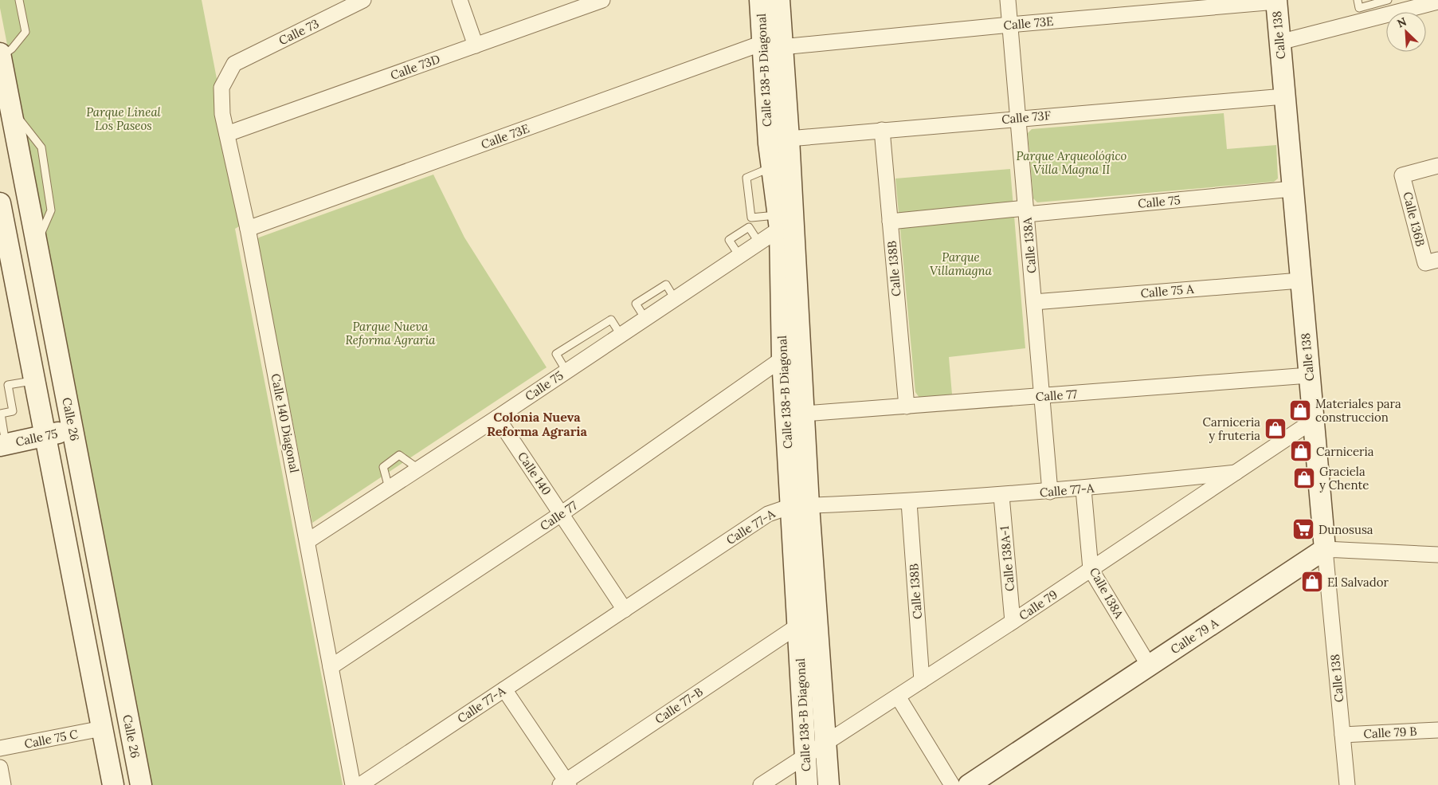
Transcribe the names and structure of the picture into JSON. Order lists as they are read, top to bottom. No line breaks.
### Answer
{"streets":{"street":["Calle 73E","Calle 73","Calle 138","Calle 73D","Calle 138-B Diagonal","Calle 73F","Calle 75","Calle 136B","Calle 138A","Calle 138B","Calle 75 A","Calle 77","Calle 26","Calle 140 Diagonal","Calle 140","Calle 77-A","Calle 138A-1","Calle 79","Calle 79 A","Calle 77-B","Calle 79 B","Calle 75 C"]},"crossings":[["Calle 73E","Calle 138"],["Calle 73E","Calle 138-B Diagonal"],["Calle 73E","Calle 138A"],["Calle 73E","Calle 140 Diagonal"],["Calle 73","Calle 140 Diagonal"],["Calle 138","Calle 73F"],["Calle 138","Calle 75"],["Calle 138","Calle 75 A"],["Calle 138","Calle 77"],["Calle 138","Calle 79"],["Calle 138","Calle 79 A"],["Calle 138","Calle 79 B"],["Calle 73D","Calle 140 Diagonal"],["Calle 138-B Diagonal","Calle 73F"],["Calle 138-B Diagonal","Calle 75"],["Calle 138-B Diagonal","Calle 77"],["Calle 138-B Diagonal","Calle 77-A"],["Calle 138-B Diagonal","Calle 79"],["Calle 138-B Diagonal","Calle 77-B"],["Calle 73F","Calle 138A"],["Calle 73F","Calle 138B"],["Calle 75","Calle 138A"],["Calle 75","Calle 138B"],["Calle 75","Calle 26"],["Calle 75","Calle 140 Diagonal"],["Calle 75","Calle 140"],["Calle 138A","Calle 75 A"],["Calle 138A","Calle 77"],["Calle 138A","Calle 77-A"],["Calle 138A","Calle 79"],["Calle 138A","Calle 79 A"],["Calle 138B","Calle 77"],["Calle 138B","Calle 77-A"],["Calle 138B","Calle 79"],["Calle 77","Calle 140 Diagonal"],["Calle 77","Calle 140"],["Calle 140","Calle 77-A"],["Calle 77-A","Calle 138A-1"],["Calle 77-A","Calle 79"],["Calle 138A-1","Calle 79"]],"districts":["Colonia Nueva Reforma Agraria"],"parks":["Parque Lineal Los Paseos","Parque Arqueológico Villa Magna II","Parque Villamagna","Parque Nueva Reforma Agraria"],"places":{"shop":["Materiales para construccion","Carniceria y fruteria","Carniceria","Graciela y Chente","El Salvador"],"supermarket":["Dunosusa"]},"north":"top left"}
